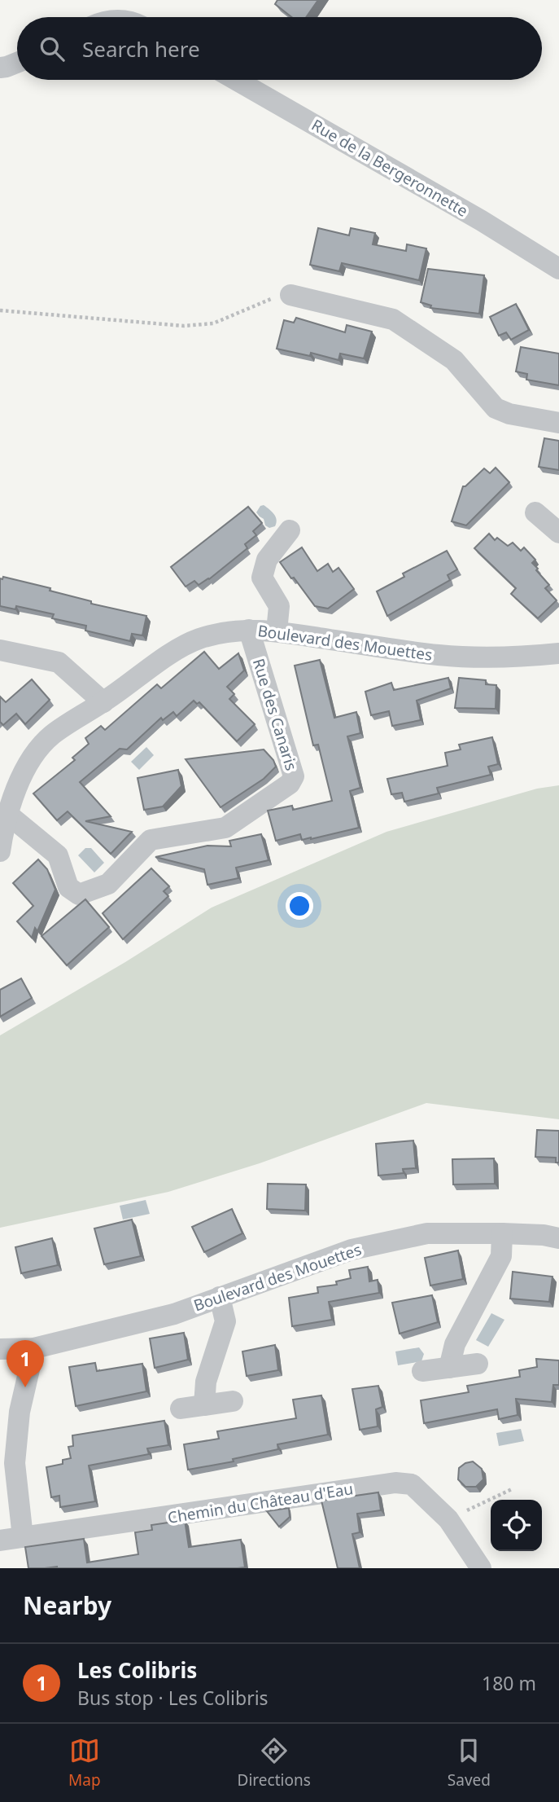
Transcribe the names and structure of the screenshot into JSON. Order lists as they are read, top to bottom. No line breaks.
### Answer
{"streets":{"street":["Rue de la Bergeronnette","Boulevard des Mouettes","Rue des Canaris","Chemin du Château d'Eau"]},"crossings":[["Boulevard des Mouettes","Rue des Canaris"]],"page":{"search":"Search here","pins":"1","heading":"Nearby","list":[{"mark":"1","name":"Les Colibris","note":"Bus stop · Les Colibris","value":"180 m"}],"nav":["Map","Directions","Saved"]}}
